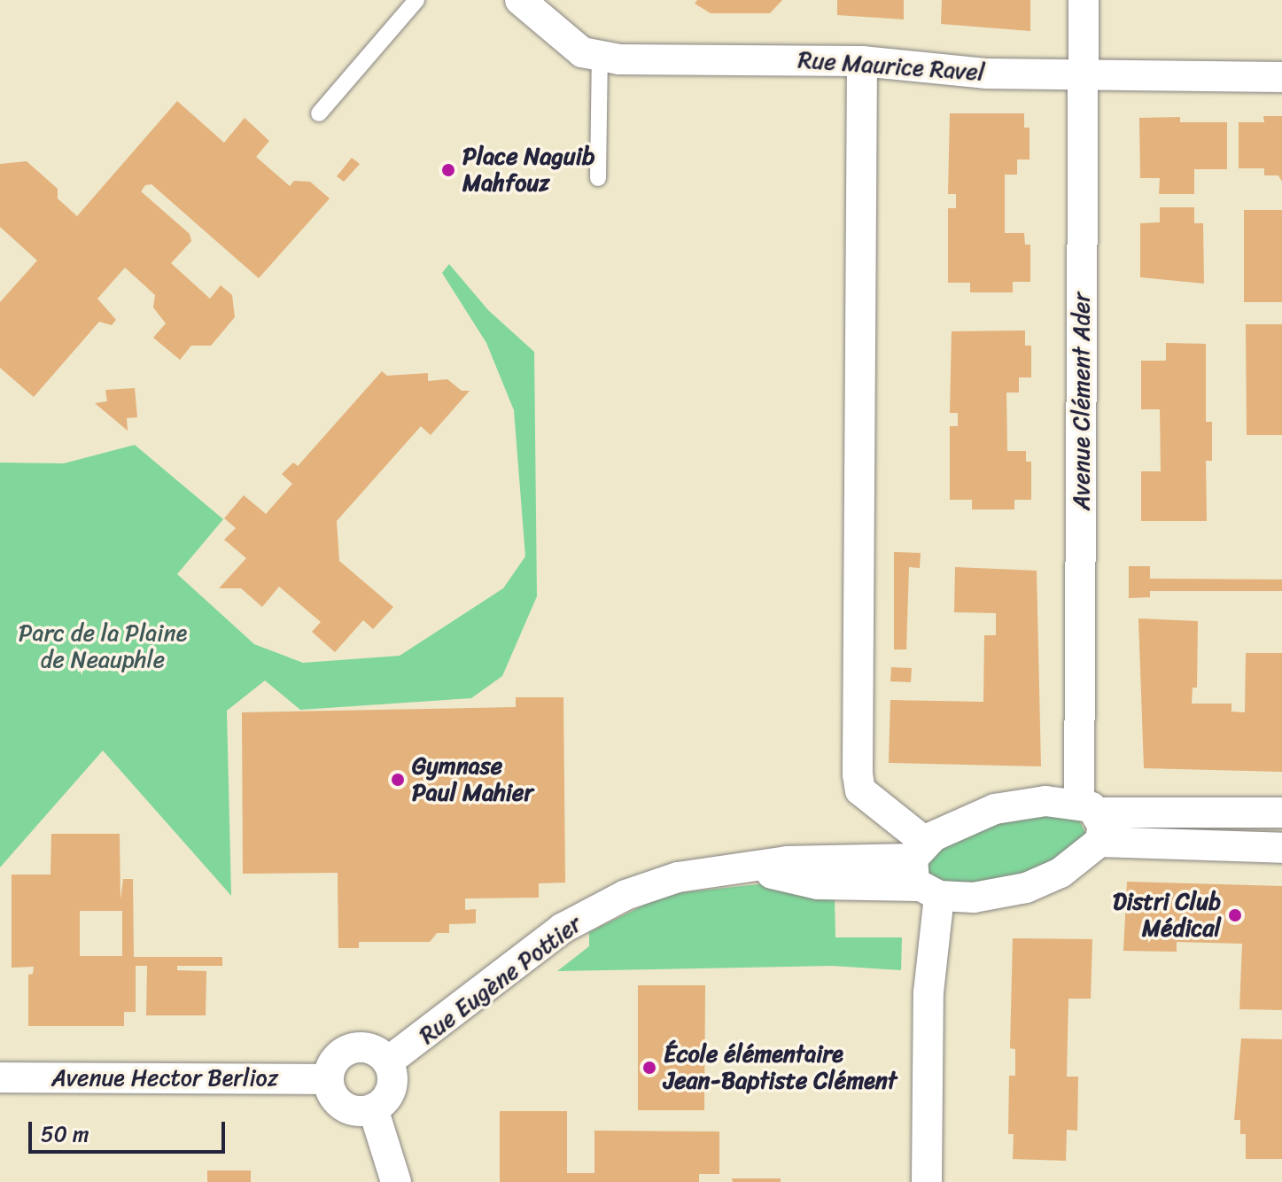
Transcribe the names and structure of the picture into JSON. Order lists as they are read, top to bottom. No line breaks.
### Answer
{"streets":{"street":["Rue Maurice Ravel","Avenue Clément Ader","Rue Eugène Pottier","Avenue Hector Berlioz"]},"crossings":[["Rue Maurice Ravel","Avenue Clément Ader"],["Avenue Clément Ader","Rue Eugène Pottier"],["Rue Eugène Pottier","Avenue Hector Berlioz"]],"parks":["Parc de la Plaine de Neauphle"],"places":["Place Naguib Mahfouz","Gymnase Paul Mahier","Distri Club Médical","École élémentaire Jean-Baptiste Clément"],"scale_bar":"50 m"}
